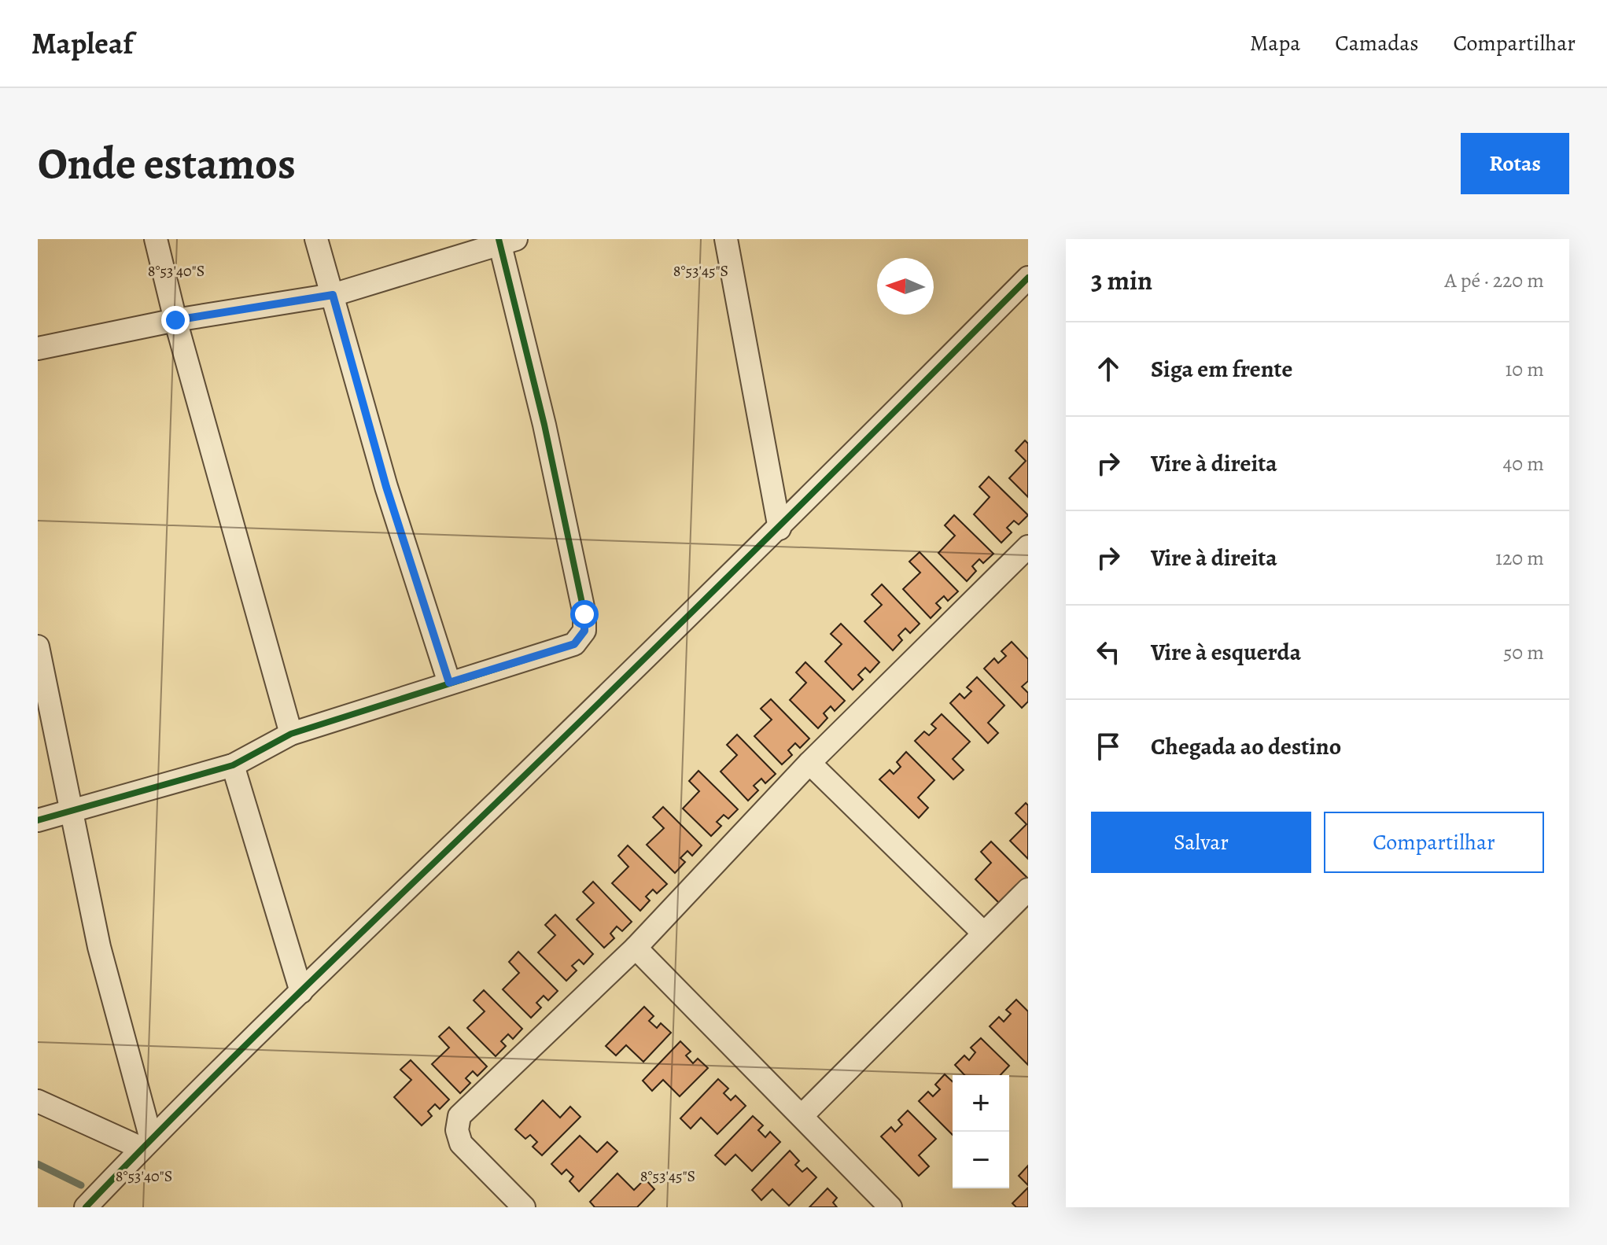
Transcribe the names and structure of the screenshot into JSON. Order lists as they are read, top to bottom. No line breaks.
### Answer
{"north":"left","page":{"header":"Mapleaf","nav":["Mapa","Camadas","Compartilhar"],"buttons":["Rotas",["Salvar","Compartilhar"]],"title":"Onde estamos","heading":["3 min","A pé · 220 m"],"list":[["Siga em frente","10 m"],["Vire à direita","40 m"],["Vire à direita","120 m"],["Vire à esquerda","50 m"],"Chegada ao destino"],"map_buttons":["+","−"]},"coordinates":["8°53'40\"S","8°53'45\"S"]}
